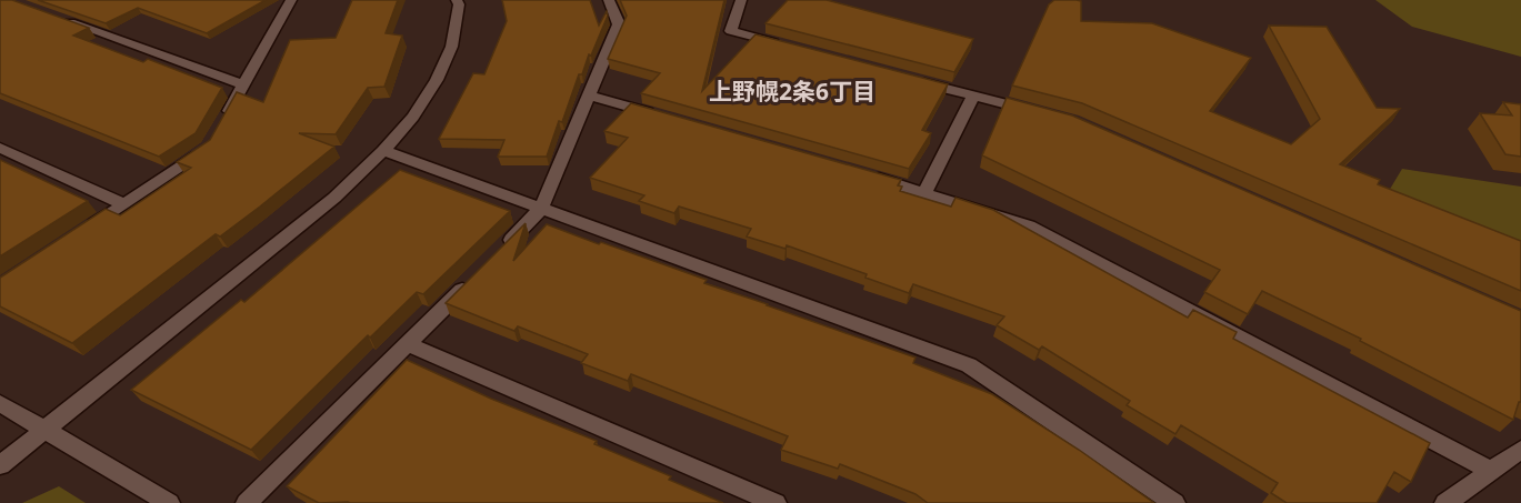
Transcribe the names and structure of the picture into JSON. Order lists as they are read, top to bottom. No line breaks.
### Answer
{"districts":["上野幌2条6丁目"]}
